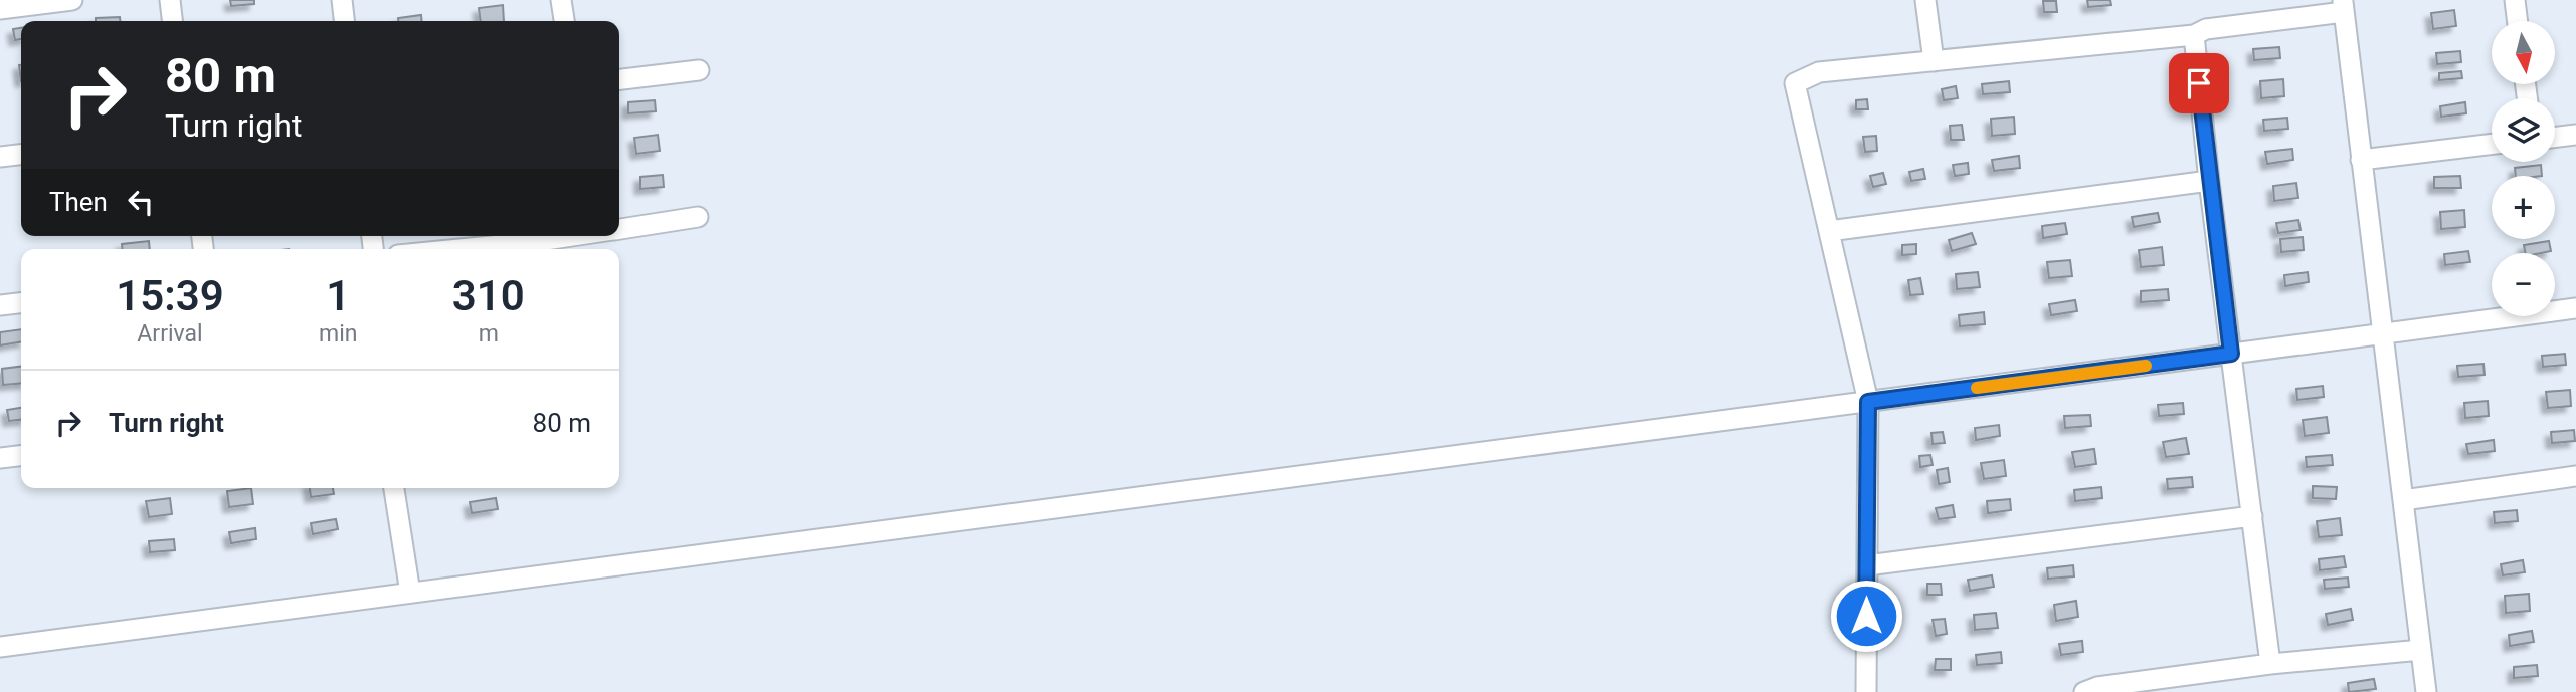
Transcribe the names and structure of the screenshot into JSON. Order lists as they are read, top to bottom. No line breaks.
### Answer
{"north":"bottom","page":{"map_buttons":["+","−"],"turn":["80 m","Turn right"],"then":"Then","eta":["15:39","Arrival","1","min","310","m"],"list":[{"name":"Turn right","value":"80 m"}]}}
